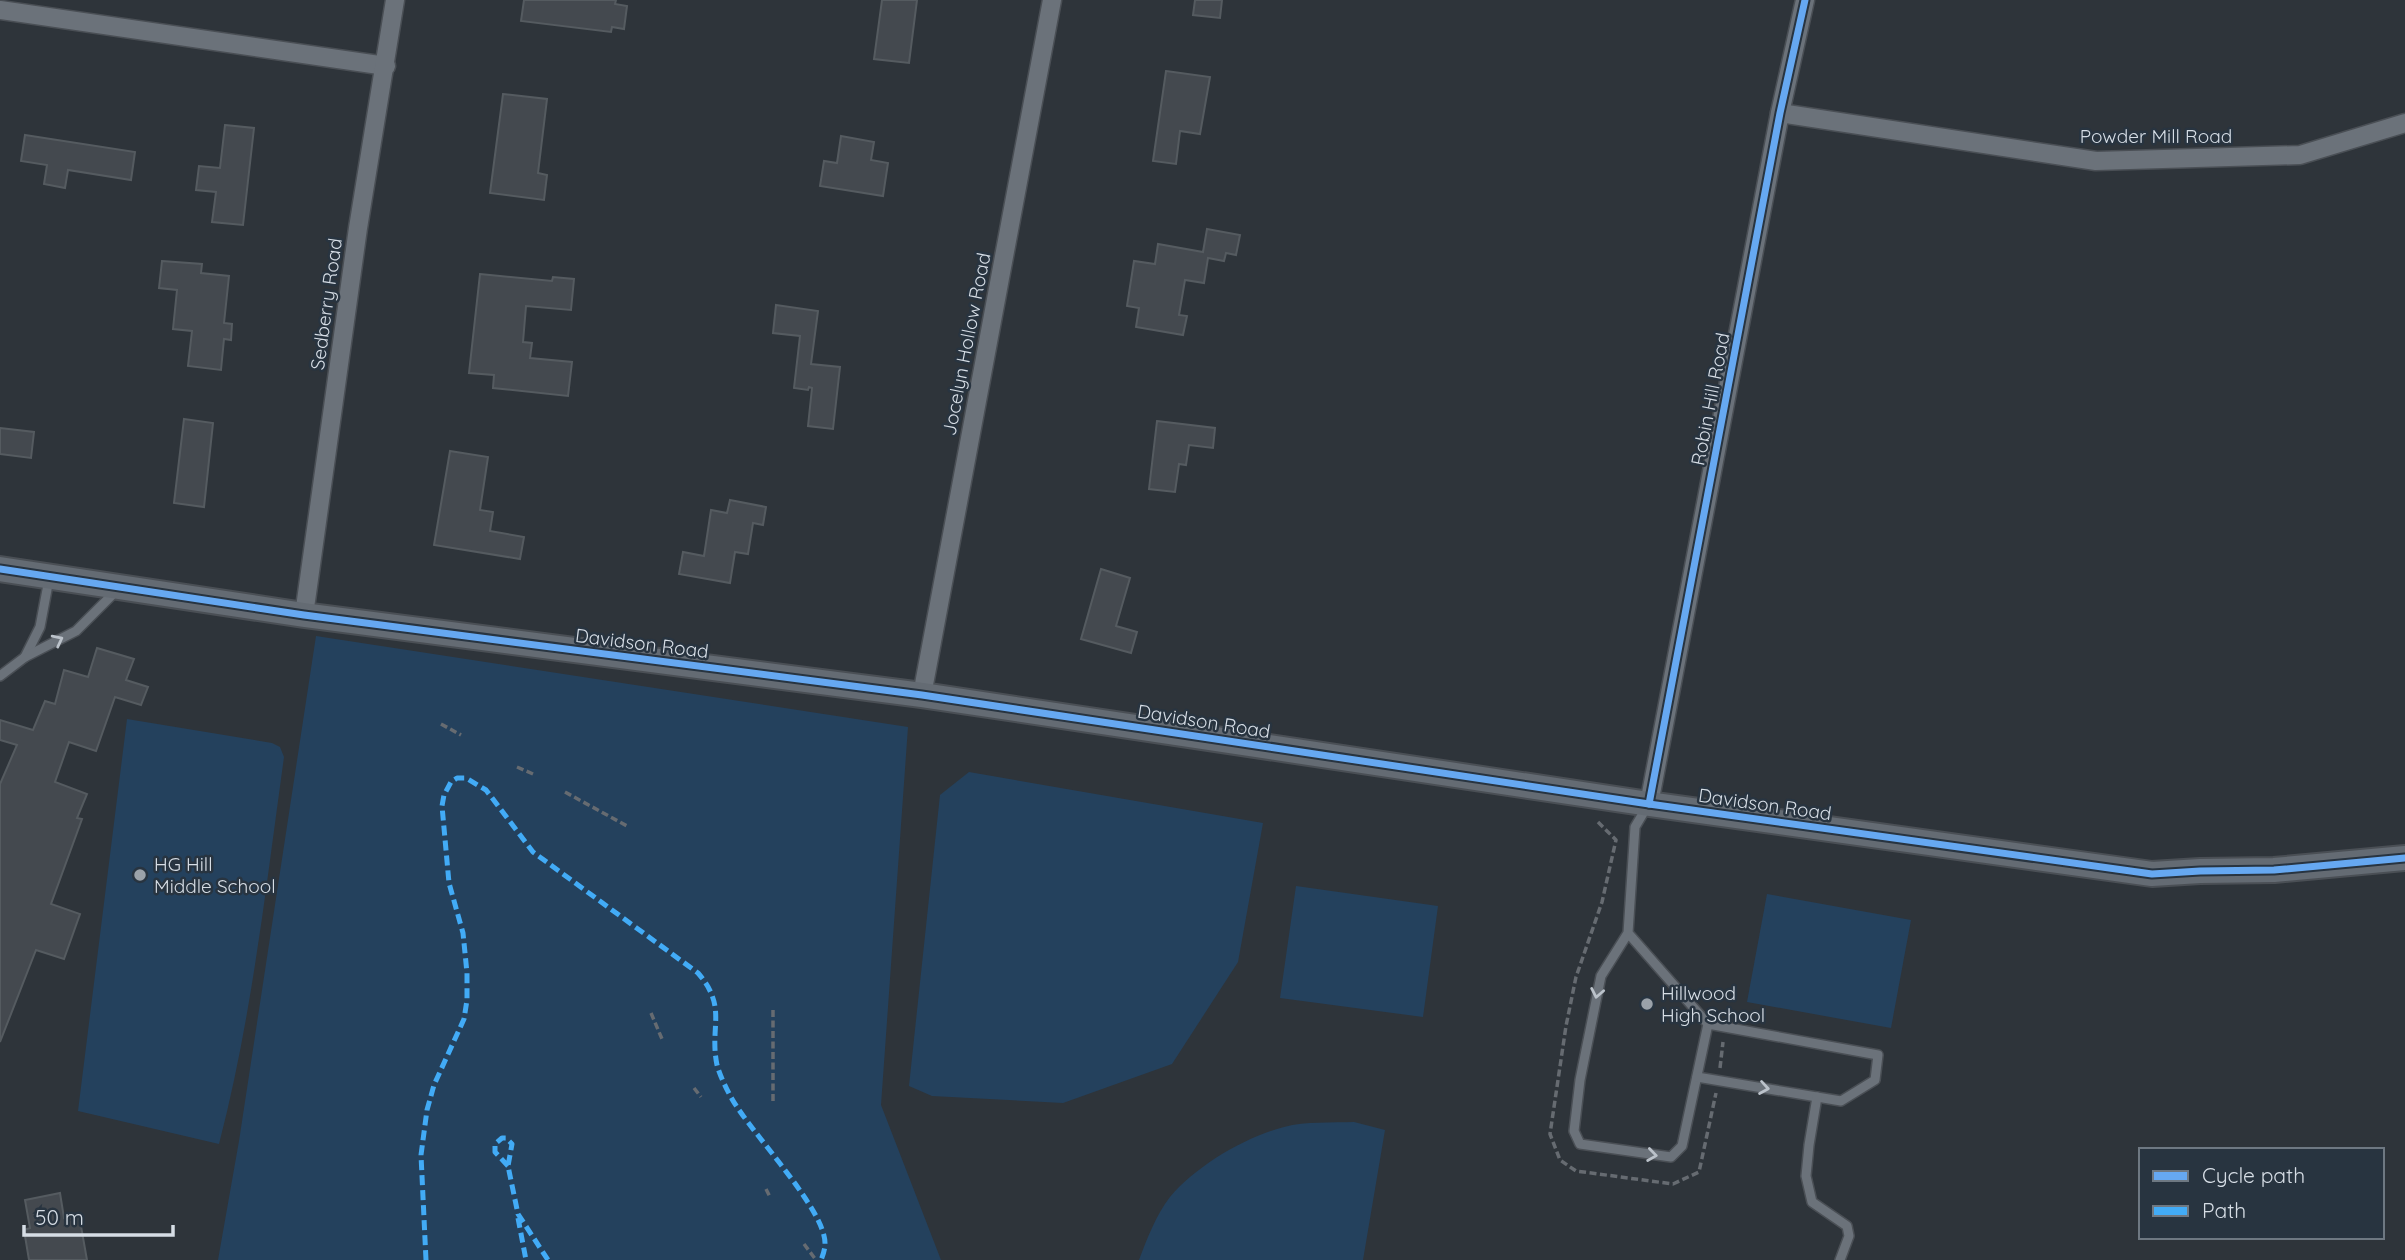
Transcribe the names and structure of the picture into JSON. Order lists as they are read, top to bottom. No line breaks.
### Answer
{"streets":{"street":["Powder Mill Road","Sedberry Road","Jocelyn Hollow Road","Robin Hill Road","Davidson Road"]},"crossings":[["Powder Mill Road","Robin Hill Road"],["Sedberry Road","Davidson Road"],["Jocelyn Hollow Road","Davidson Road"],["Robin Hill Road","Davidson Road"]],"places":["HG Hill Middle School","Hillwood High School"],"legend":["Cycle path","Path"],"scale_bar":"50 m"}
